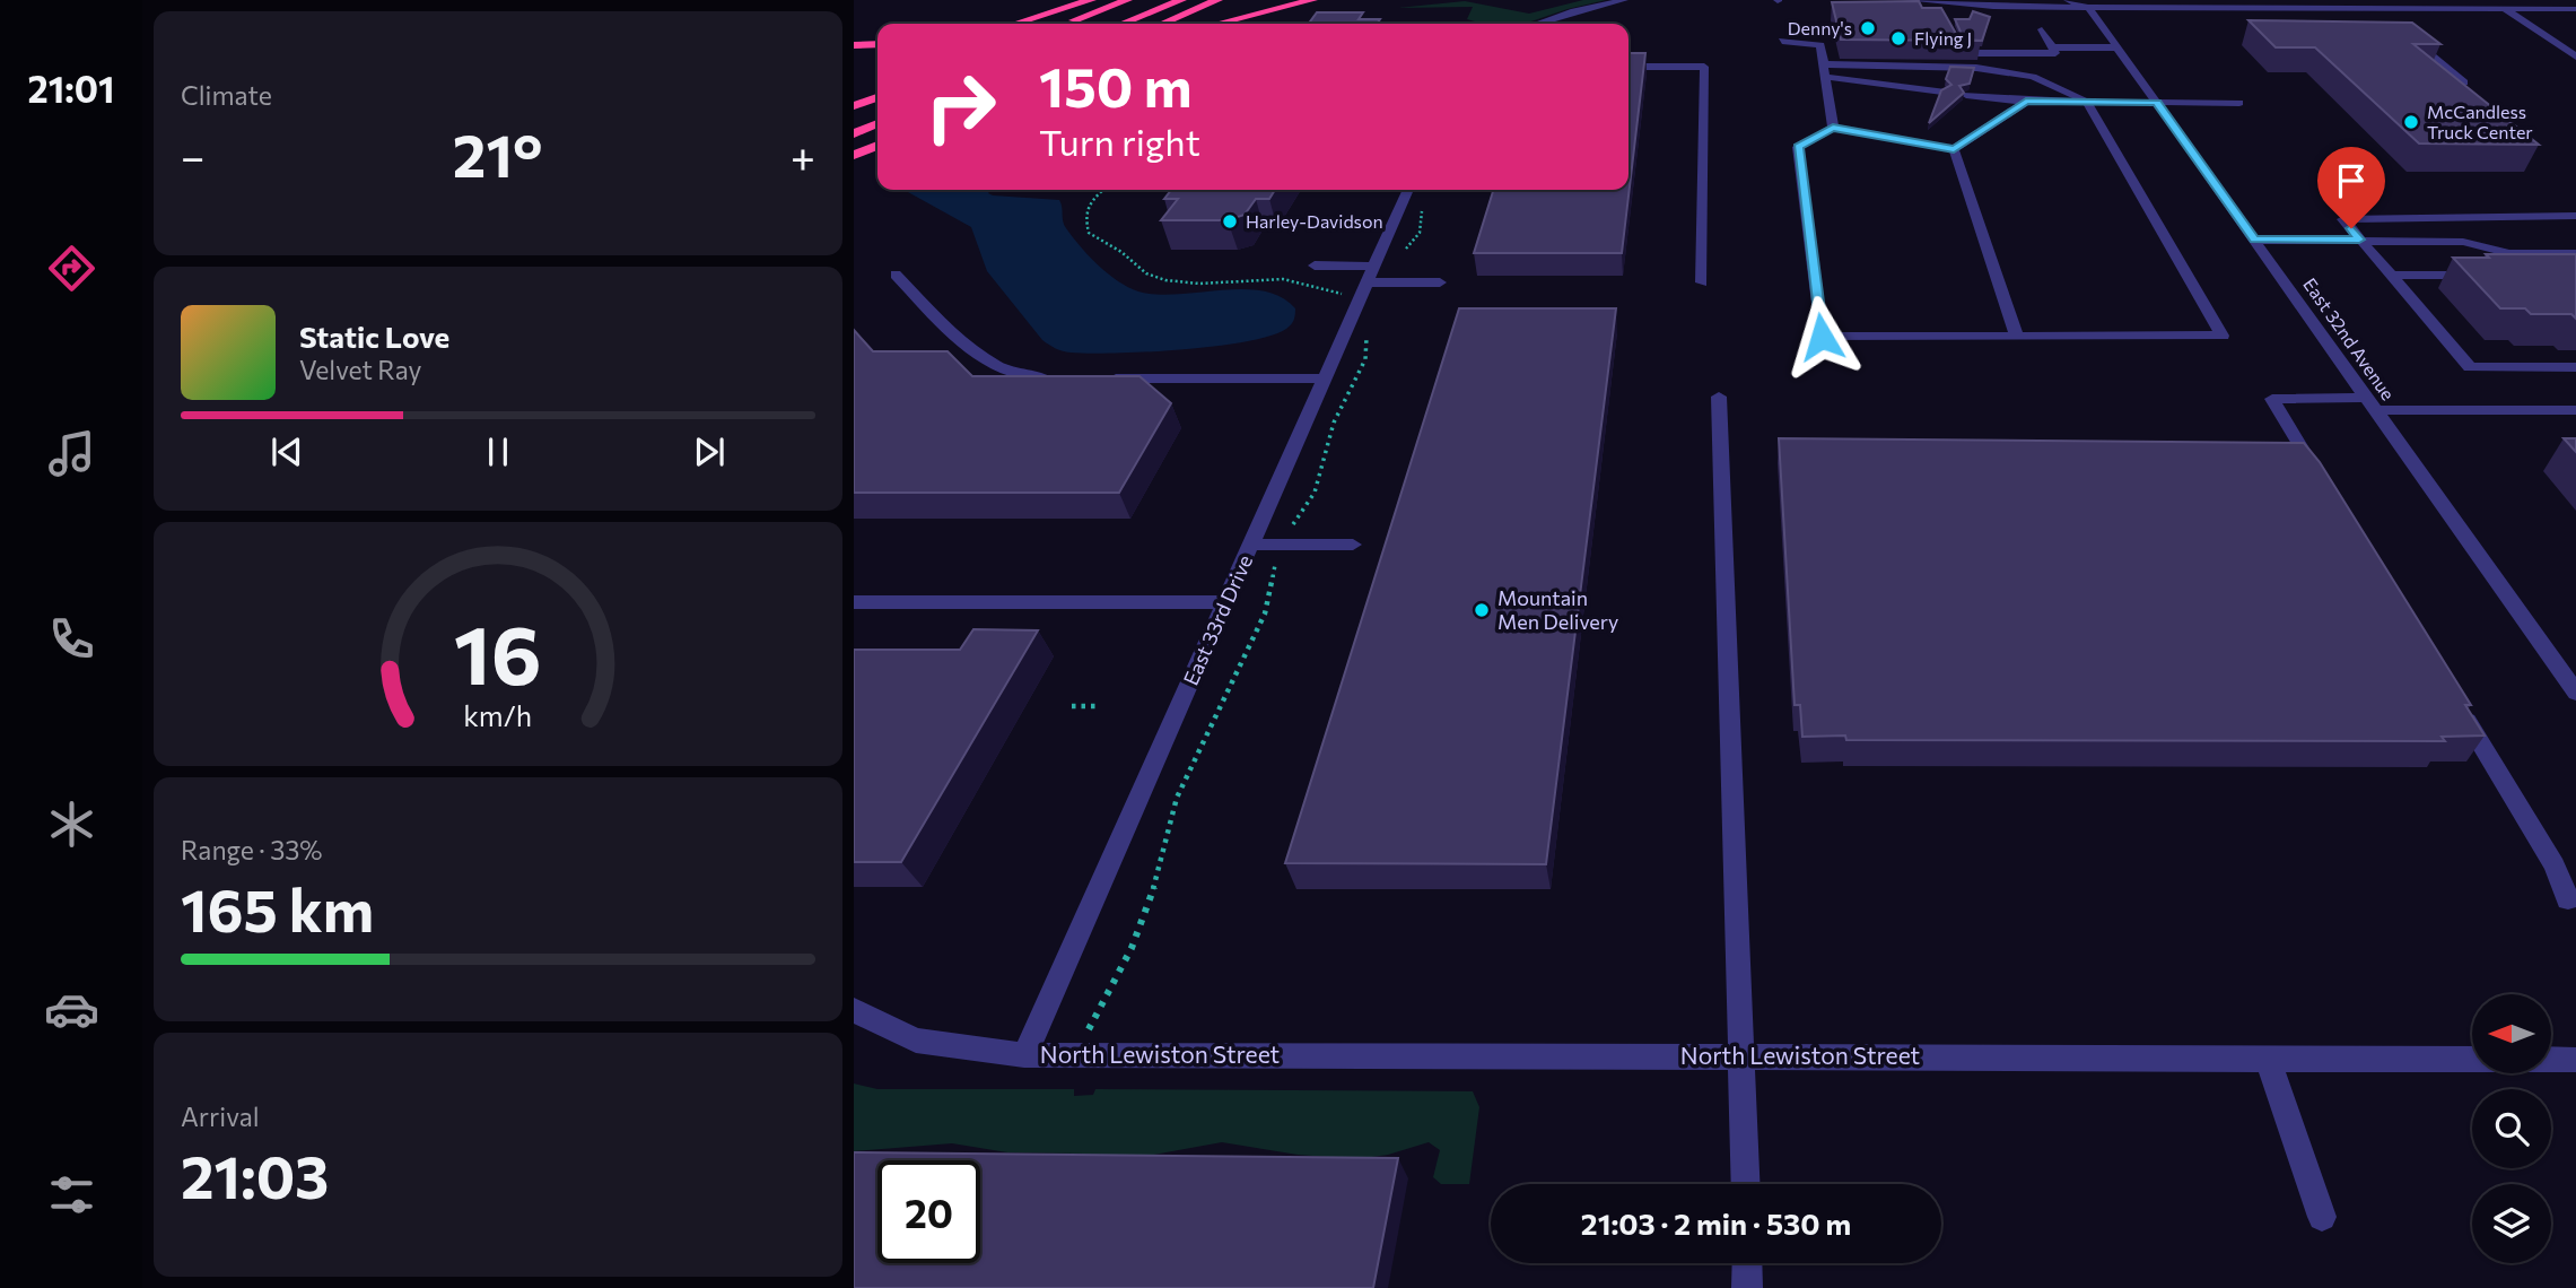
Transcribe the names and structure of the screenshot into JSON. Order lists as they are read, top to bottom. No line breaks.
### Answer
{"streets":{"street":["East 32nd Avenue","East 33rd Drive","North Lewiston Street"]},"crossings":[["East 33rd Drive","North Lewiston Street"]],"places":["Denny's","Flying J","McCandless Truck Center","Harley-Davidson","Mountain Men Delivery"],"north":"left","page":{"tabs":"21:01","tile":["Climate",["Range · 33%","165 km"],["Arrival","21:03"]],"turn":["150 m","Turn right"],"heat":["−","21°","+"],"song":["Static Love","Velvet Ray"],"limit":"20","trip":"21:03 · 2 min · 530 m","gauge":["16","km/h"]}}
